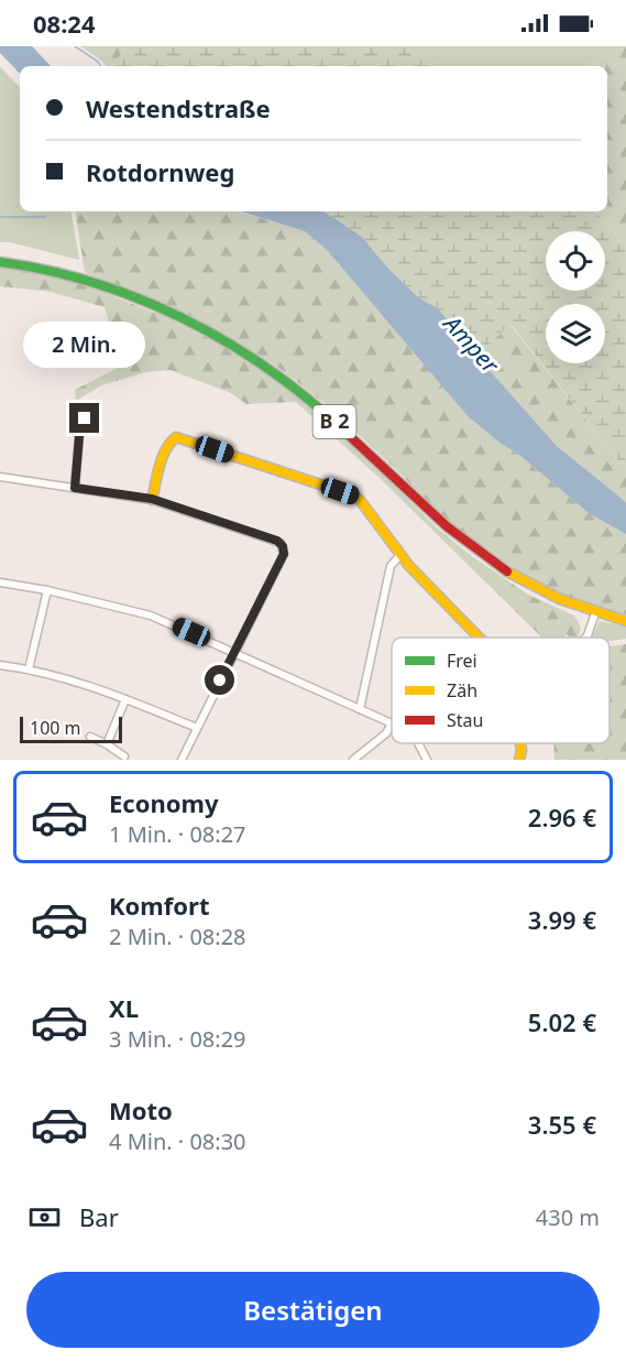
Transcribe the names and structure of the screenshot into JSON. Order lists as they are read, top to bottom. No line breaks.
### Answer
{"streets":{"main road":["B 2"]},"water":["Amper"],"legend":["Frei","Zäh","Stau"],"scale_bar":"100 m","page":{"status":"08:24","banner":["Westendstraße","Rotdornweg"],"bubble":"2 Min.","scale":"100 m","list":[{"name":"Economy","note":"1 Min. · 08:27","value":"2.96 €"},{"name":"Komfort","note":"2 Min. · 08:28","value":"3.99 €"},{"name":"XL","note":"3 Min. · 08:29","value":"5.02 €"},{"name":"Moto","note":"4 Min. · 08:30","value":"3.55 €"}],"pay":["Bar","430 m"],"buttons":"Bestätigen"}}
